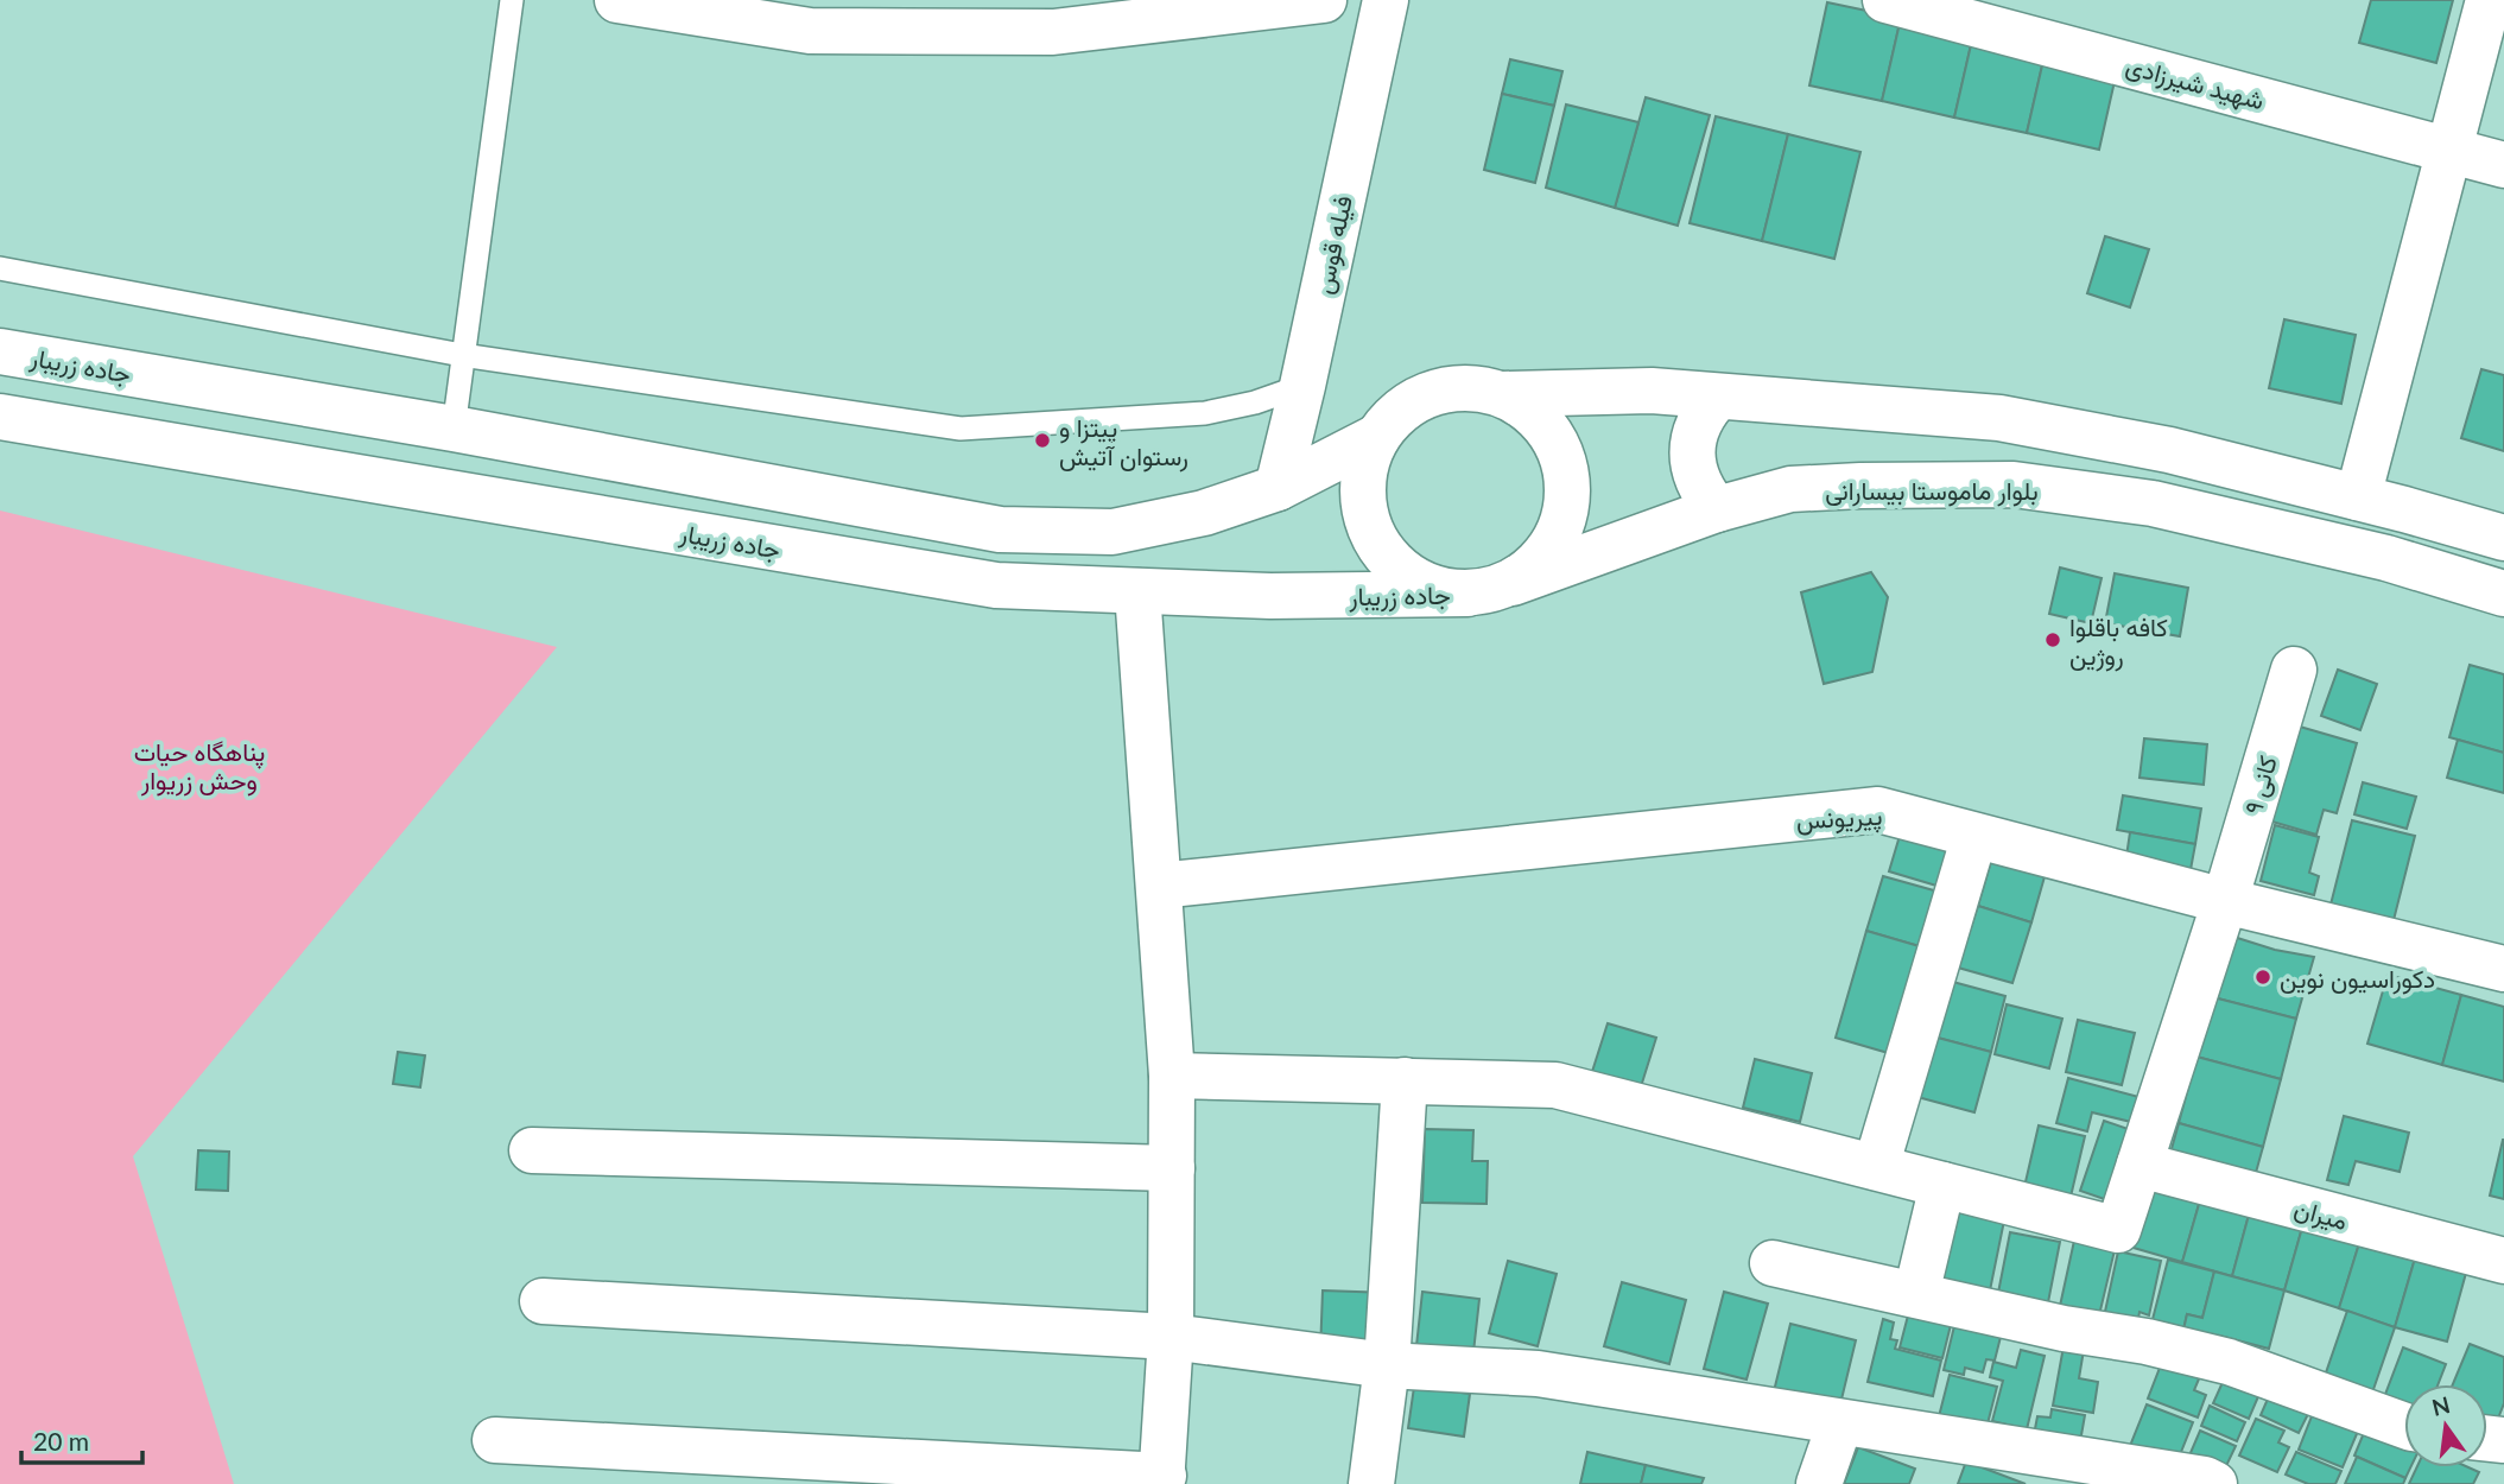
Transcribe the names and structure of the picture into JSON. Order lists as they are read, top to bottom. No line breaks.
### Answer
{"streets":{"street":["شهید شیرزادی","فیله قوس","جاده زریبار","بلوار ماموستا بیسارانی","کانی ۹","پیریونس","میران"]},"crossings":[["فیله قوس","جاده زریبار"],["جاده زریبار","بلوار ماموستا بیسارانی"],["کانی ۹","پیریونس"],["کانی ۹","میران"]],"parks":["پناهگاه حیات وحش زریوار"],"places":["پیتزا و رستوان آتیش","کافه باقلوا روژین","دکوراسیون نوین"],"scale_bar":"20 m","north":"top"}
